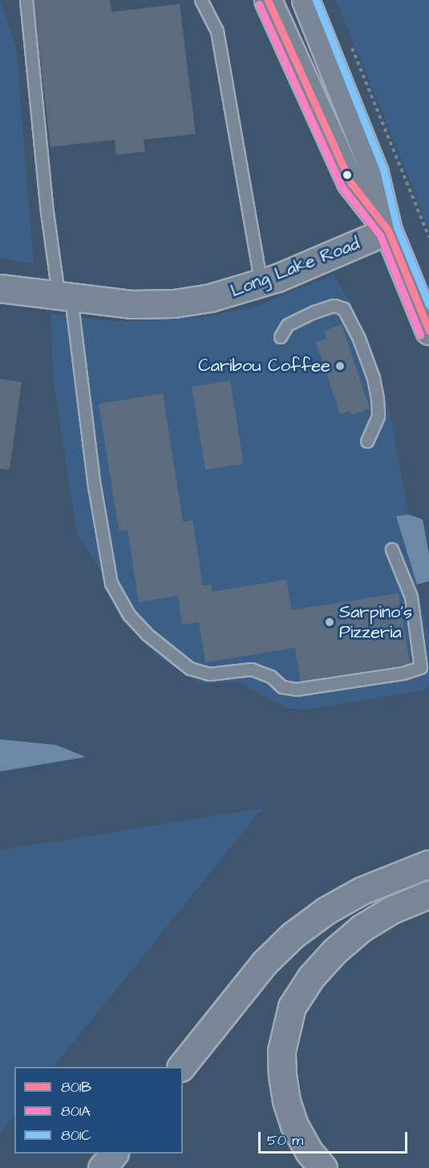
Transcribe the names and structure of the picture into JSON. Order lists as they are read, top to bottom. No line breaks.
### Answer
{"streets":{"main road":["Long Lake Road"]},"places":["Caribou Coffee","Sarpino's Pizzeria"],"lines":["transit line 801B","transit line 801C","transit line 801A"],"legend":["801B","801A","801C"],"scale_bar":"50 m"}
